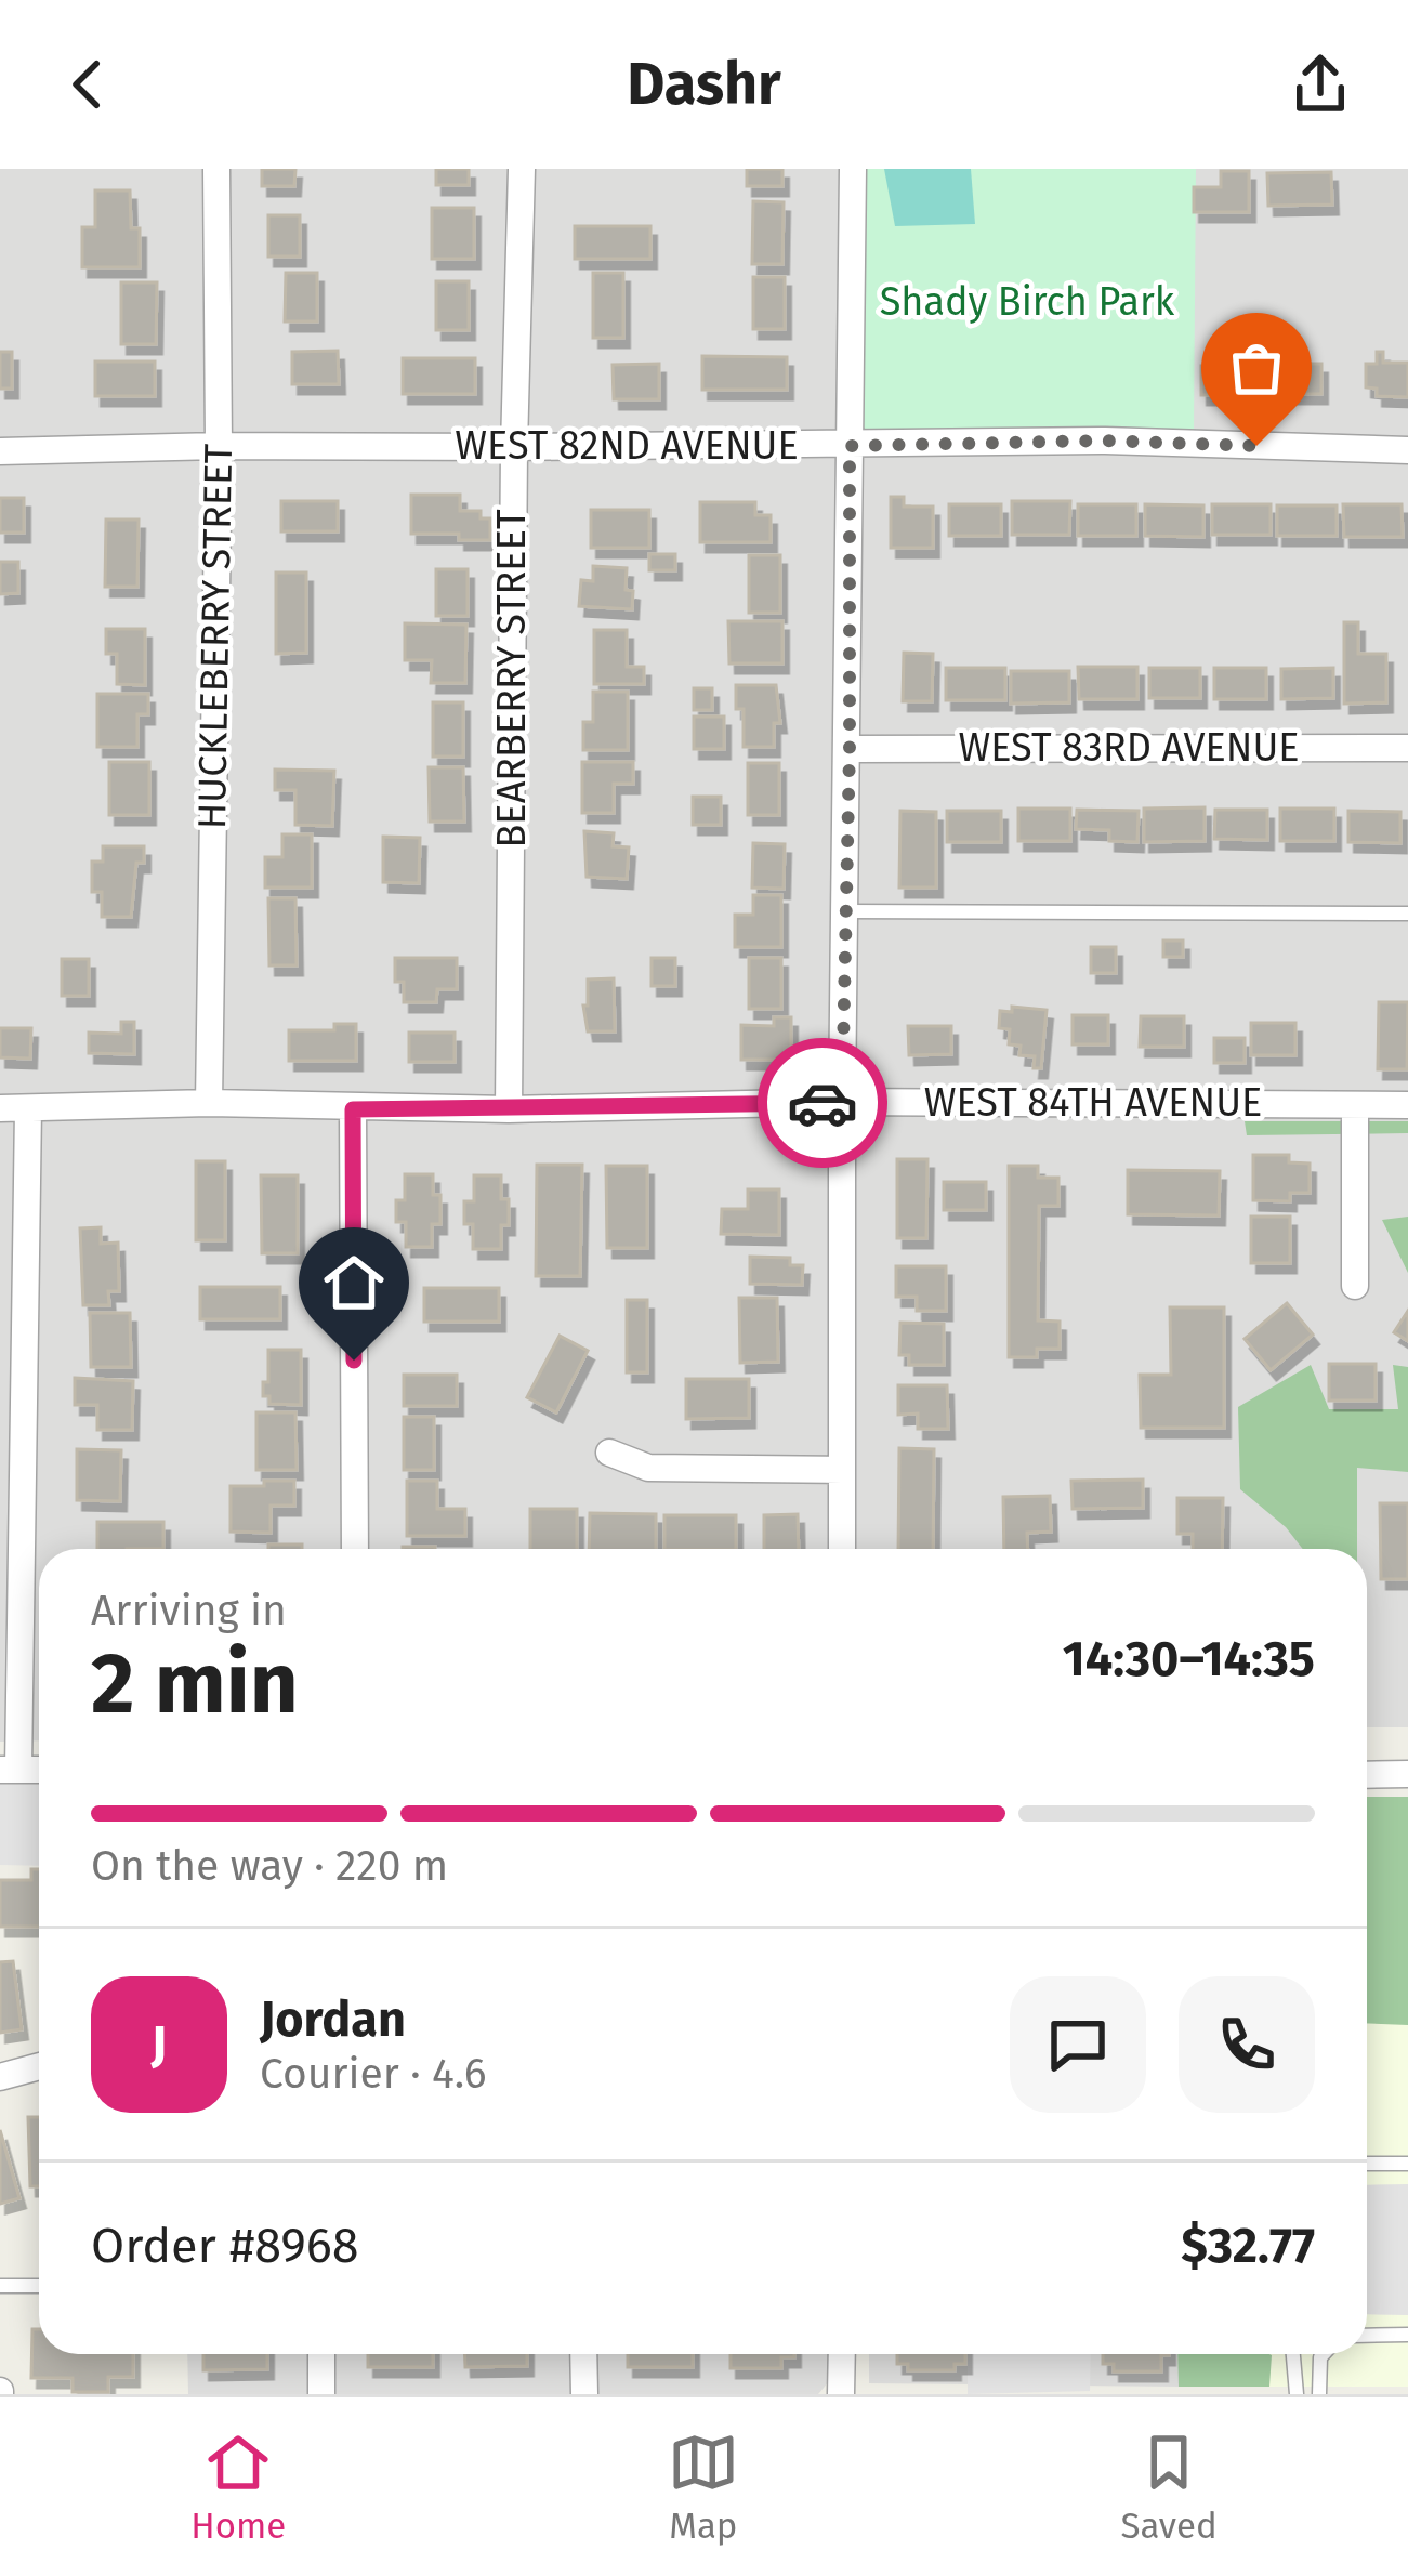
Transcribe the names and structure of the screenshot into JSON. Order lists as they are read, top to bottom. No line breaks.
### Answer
{"streets":{"street":["WEST 82ND AVENUE","HUCKLEBERRY STREET","BEARBERRY STREET","WEST 83RD AVENUE","WEST 84TH AVENUE"]},"crossings":[["WEST 82ND AVENUE","HUCKLEBERRY STREET"],["WEST 82ND AVENUE","BEARBERRY STREET"],["HUCKLEBERRY STREET","WEST 84TH AVENUE"],["BEARBERRY STREET","WEST 84TH AVENUE"]],"parks":["Shady Birch Park"],"page":{"header":"Dashr","heading":["2 min","Arriving in","14:30–14:35"],"panel":["Jordan","Courier · 4.6","Order #8968","$32.77"],"bar":"On the way · 220 m","round":"J","tabs":["Home","Map","Saved"]}}
